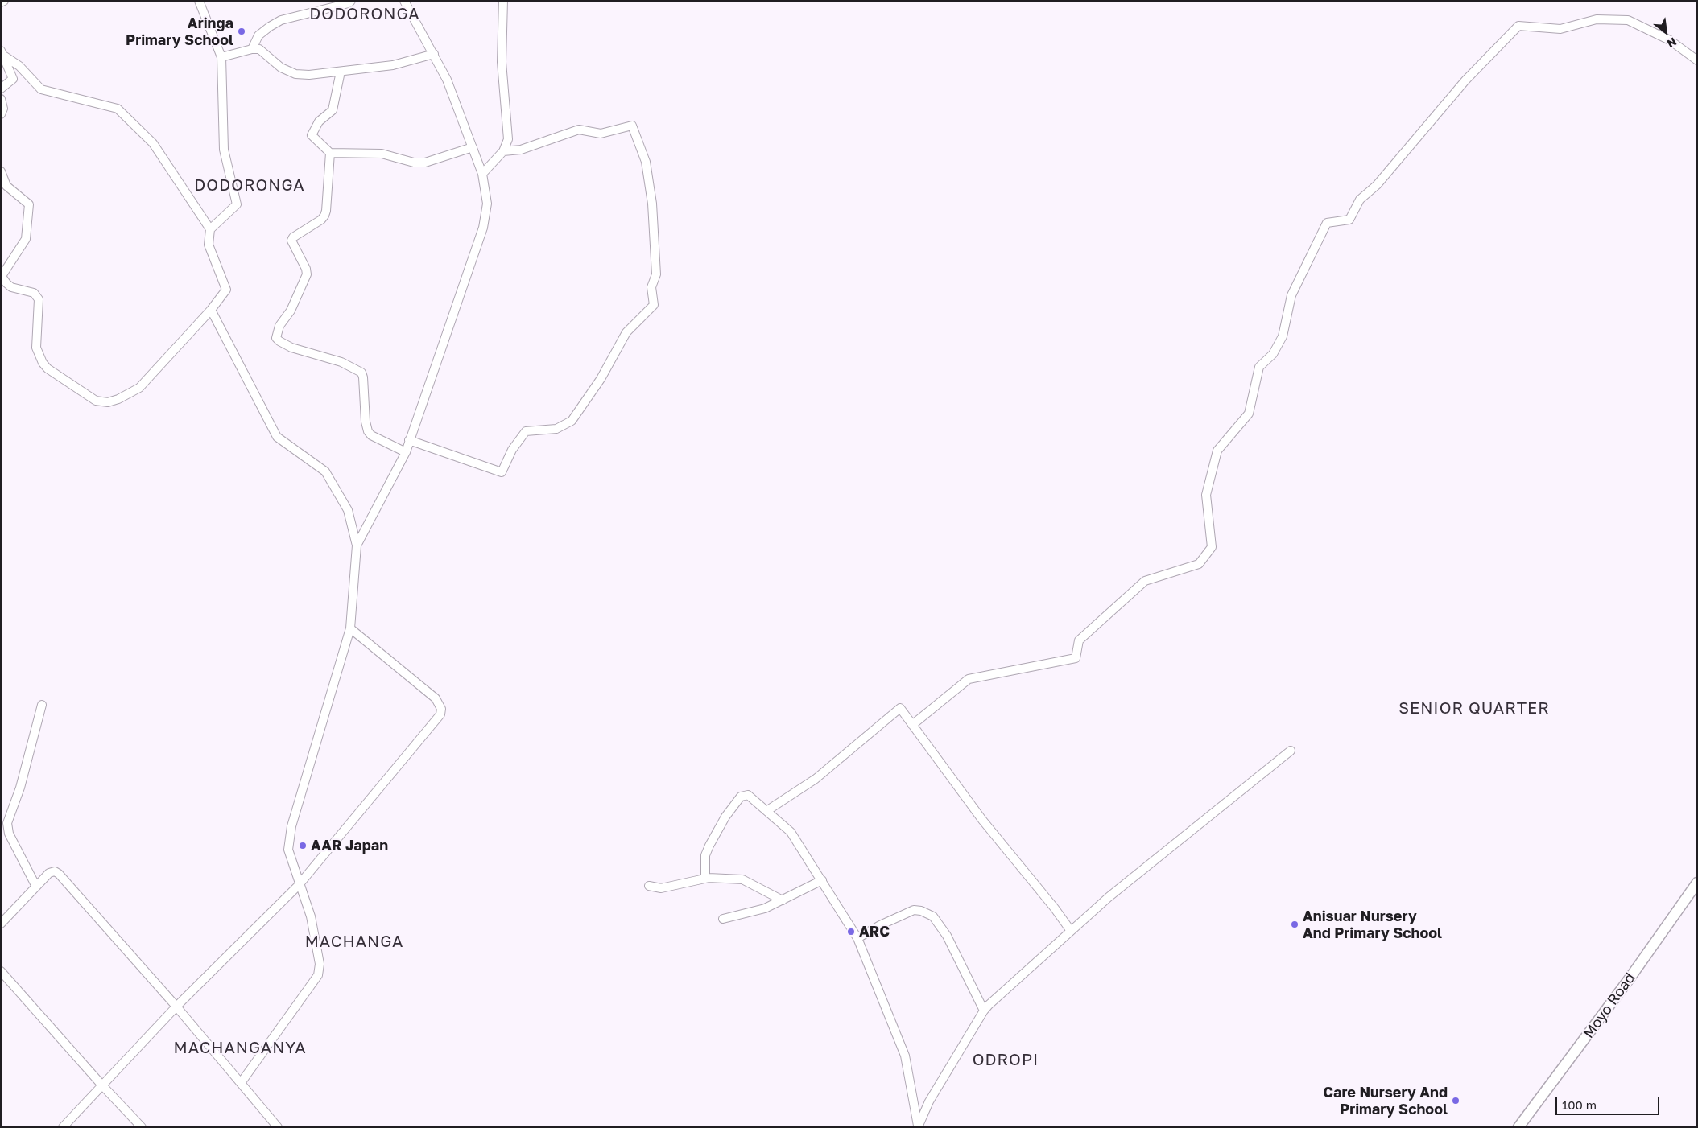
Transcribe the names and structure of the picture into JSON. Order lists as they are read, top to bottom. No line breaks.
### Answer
{"streets":{"main road":["Moyo Road"]},"districts":["DODORONGA","DODORONGA","SENIOR QUARTER","MACHANGA","MACHANGANYA","ODROPI"],"places":["Aringa Primary School","AAR Japan","Anisuar Nursery And Primary School","ARC","Care Nursery And Primary School"],"scale_bar":"100 m","north":"bottom right"}
